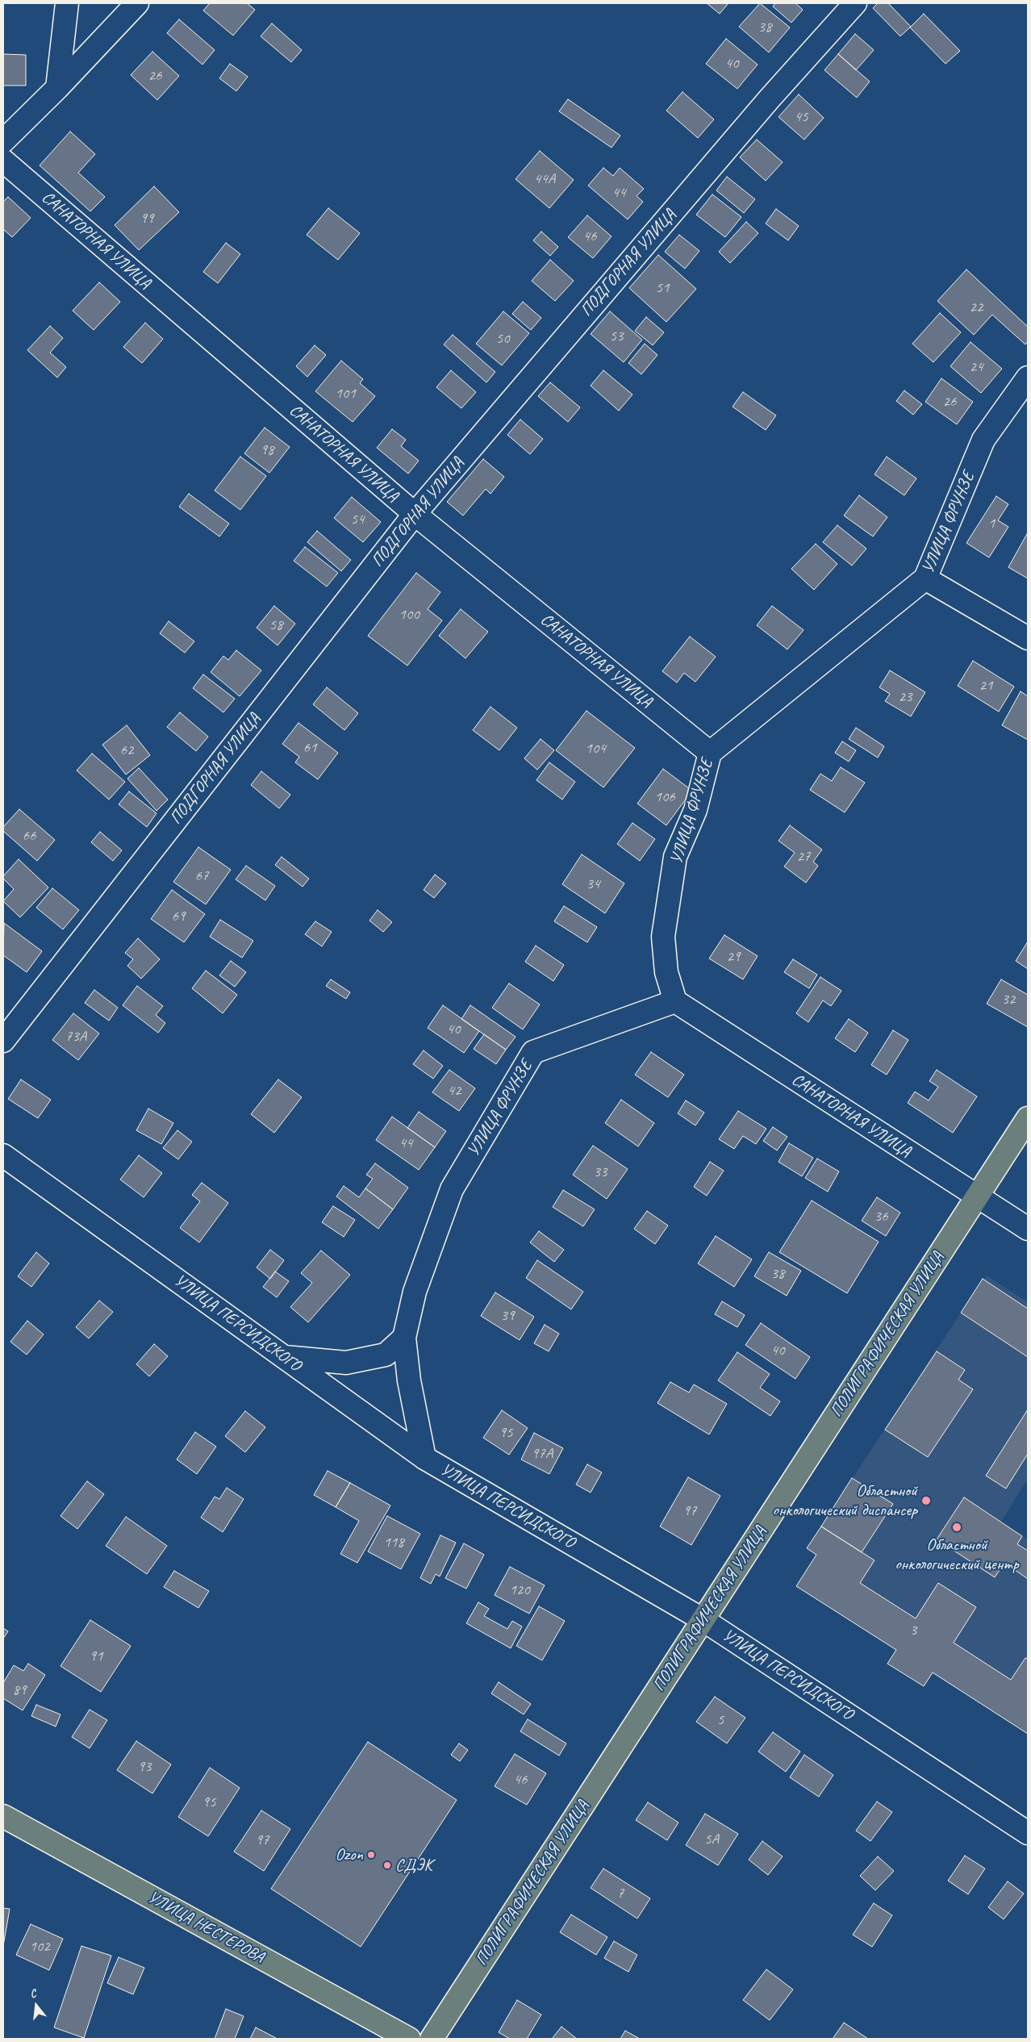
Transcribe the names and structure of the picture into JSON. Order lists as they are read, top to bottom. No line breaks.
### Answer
{"streets":{"main road":["ПОЛИГРАФИЧЕСКАЯ УЛИЦА","УЛИЦА НЕСТЕРОВА"],"street":["САНАТОРНАЯ УЛИЦА","ПОДГОРНАЯ УЛИЦА","УЛИЦА ФРУНЗЕ","УЛИЦА ПЕРСИДСКОГО"]},"crossings":[["САНАТОРНАЯ УЛИЦА","ПОДГОРНАЯ УЛИЦА"],["САНАТОРНАЯ УЛИЦА","УЛИЦА ФРУНЗЕ"],["САНАТОРНАЯ УЛИЦА","ПОЛИГРАФИЧЕСКАЯ УЛИЦА"],["УЛИЦА ФРУНЗЕ","УЛИЦА ПЕРСИДСКОГО"],["УЛИЦА ПЕРСИДСКОГО","ПОЛИГРАФИЧЕСКАЯ УЛИЦА"]],"places":["Областной онкологический диспансер","Областной онкологический центр","Ozon","СДЭК"],"house_numbers":["38","40","26","45","44А","44","99","46","51","22","53","50","24","101","26","98","54","1","100","58","21","23","61","104","62","106","66","27","67","34","69","29","32","40","73А","42","44","33","36","38","39","40","95","97А","97","118","120","3","91","89","5","93","46","95","5А","97","7","102"],"north":"top"}
